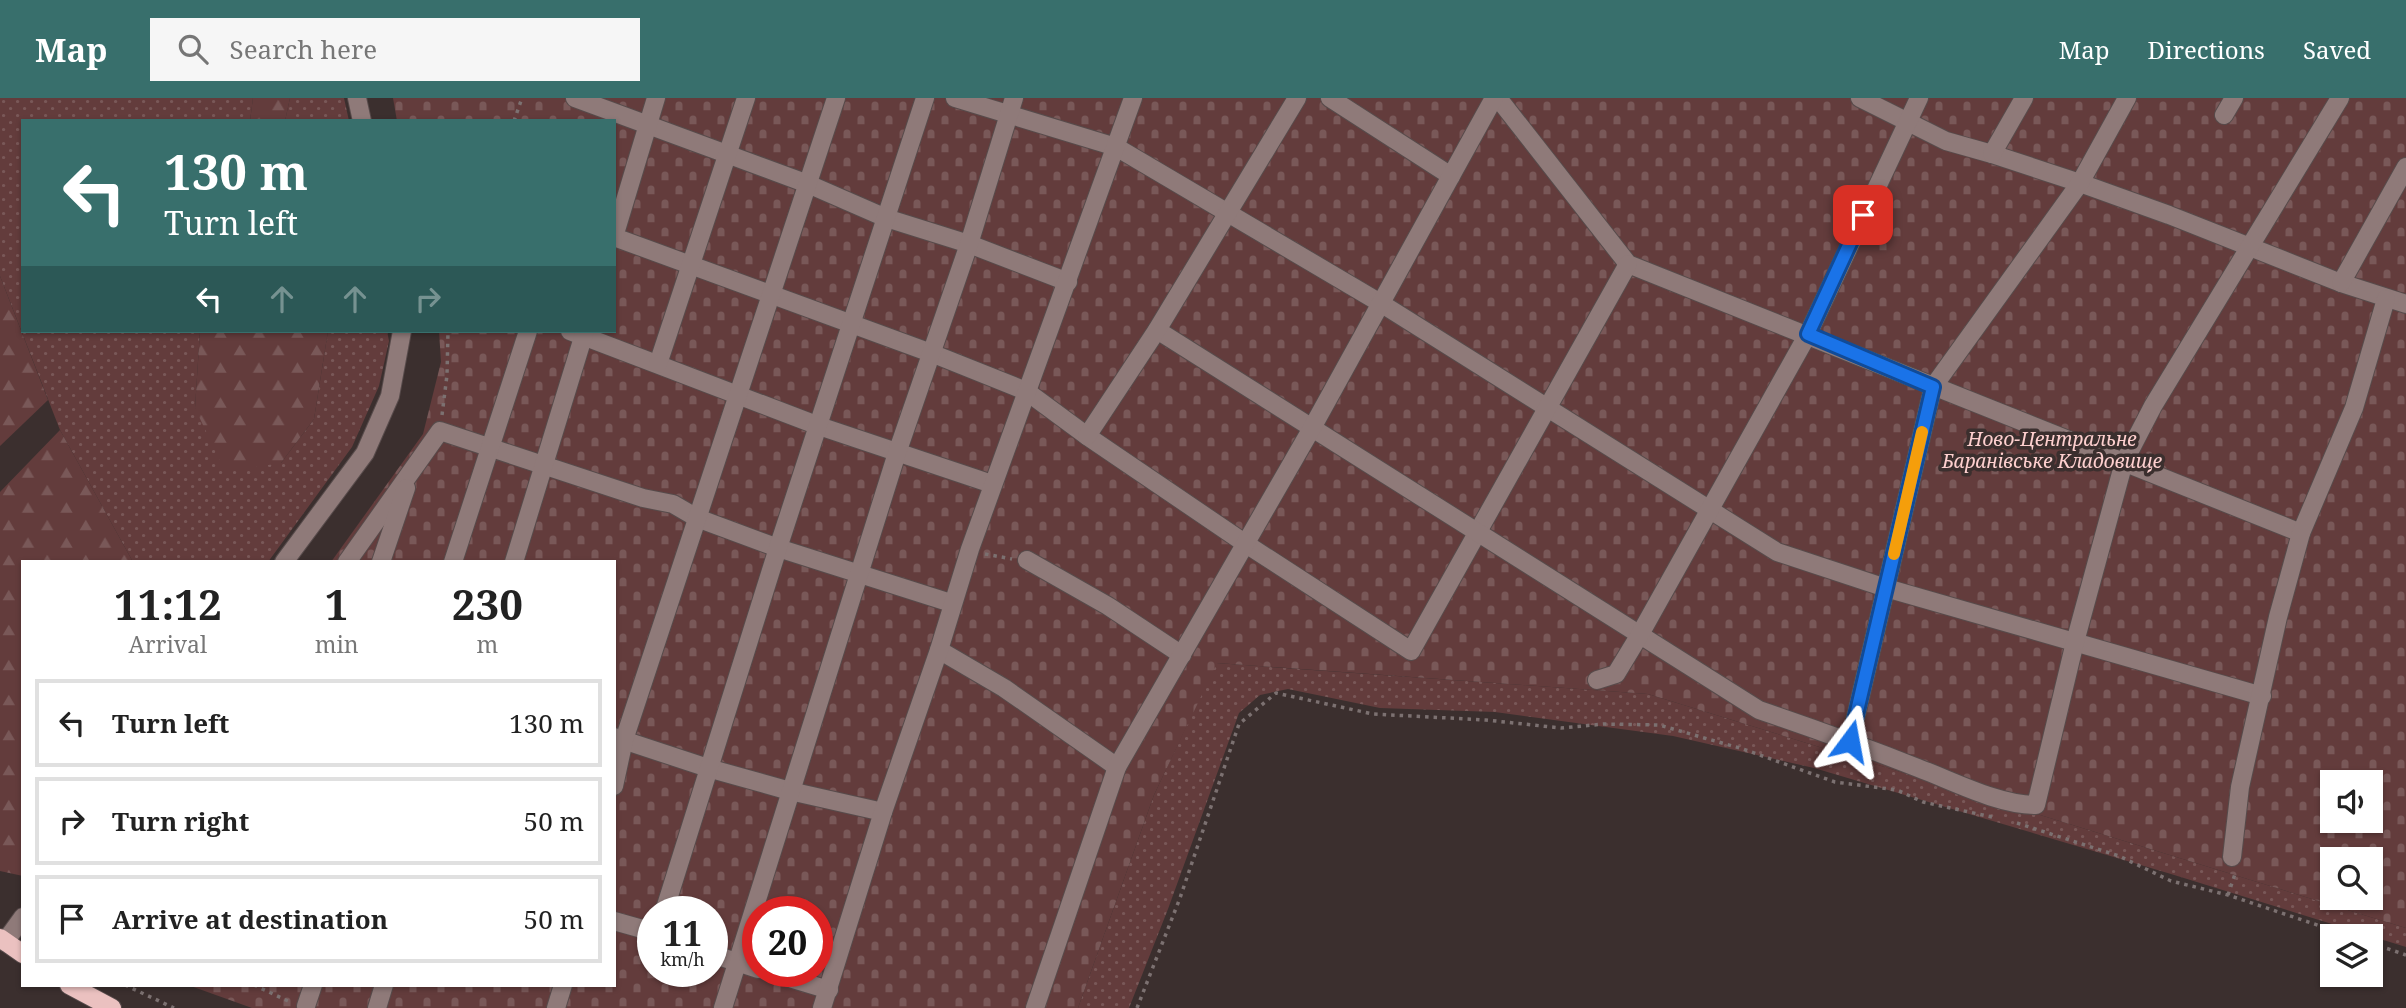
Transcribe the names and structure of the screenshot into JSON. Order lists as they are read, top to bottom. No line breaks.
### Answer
{"parks":["Ново-Центральне Баранівське Кладовище"],"page":{"header":"Map","search":"Search here","nav":["Map","Directions","Saved"],"turn":["130 m","Turn left"],"eta":["11:12","Arrival","1","min","230","m"],"list":[{"name":"Turn left","value":"130 m"},{"name":"Turn right","value":"50 m"},{"name":"Arrive at destination","value":"50 m"}],"speed":"11 km/h","limit":"20"}}
